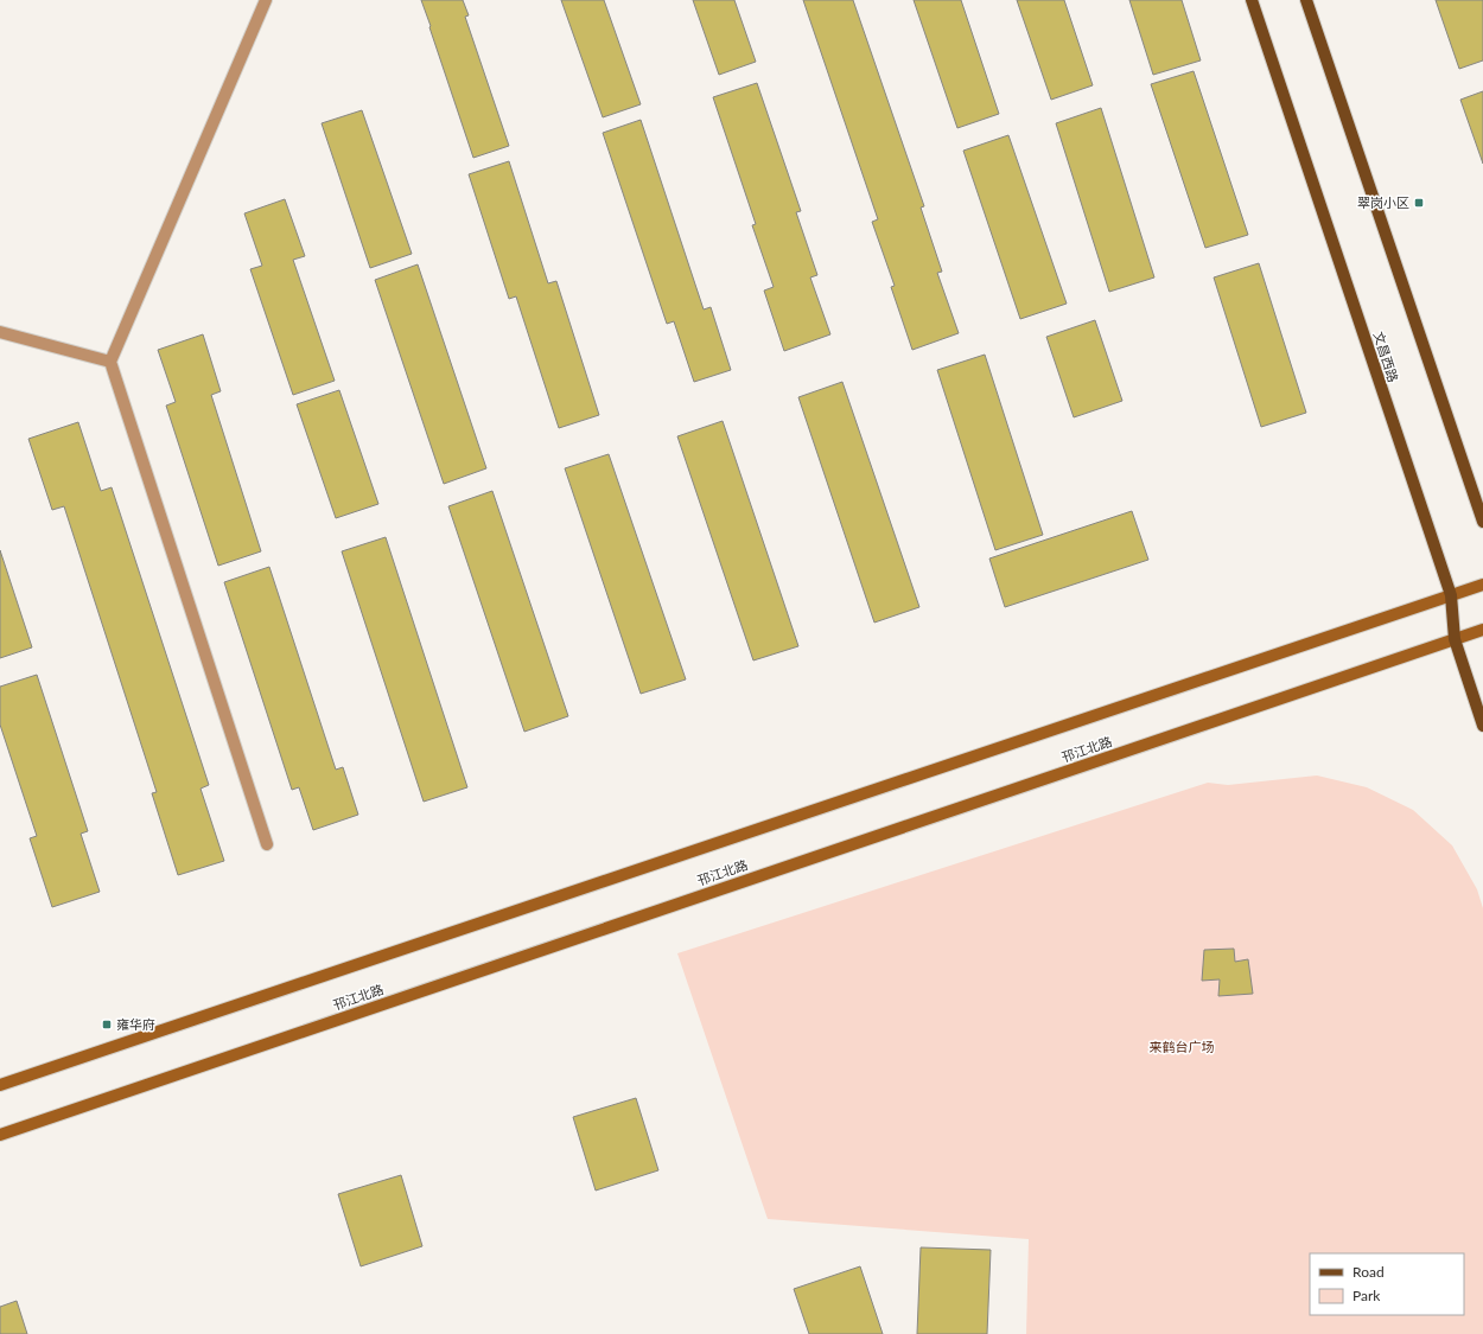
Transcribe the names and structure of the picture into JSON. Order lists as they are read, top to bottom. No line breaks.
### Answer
{"streets":{"main road":["文昌西路","邗江北路"]},"crossings":[["文昌西路","邗江北路"]],"parks":["来鹤台广场"],"places":{"transit":["翠岗小区","雍华府"]},"legend":["Road","Park"]}
